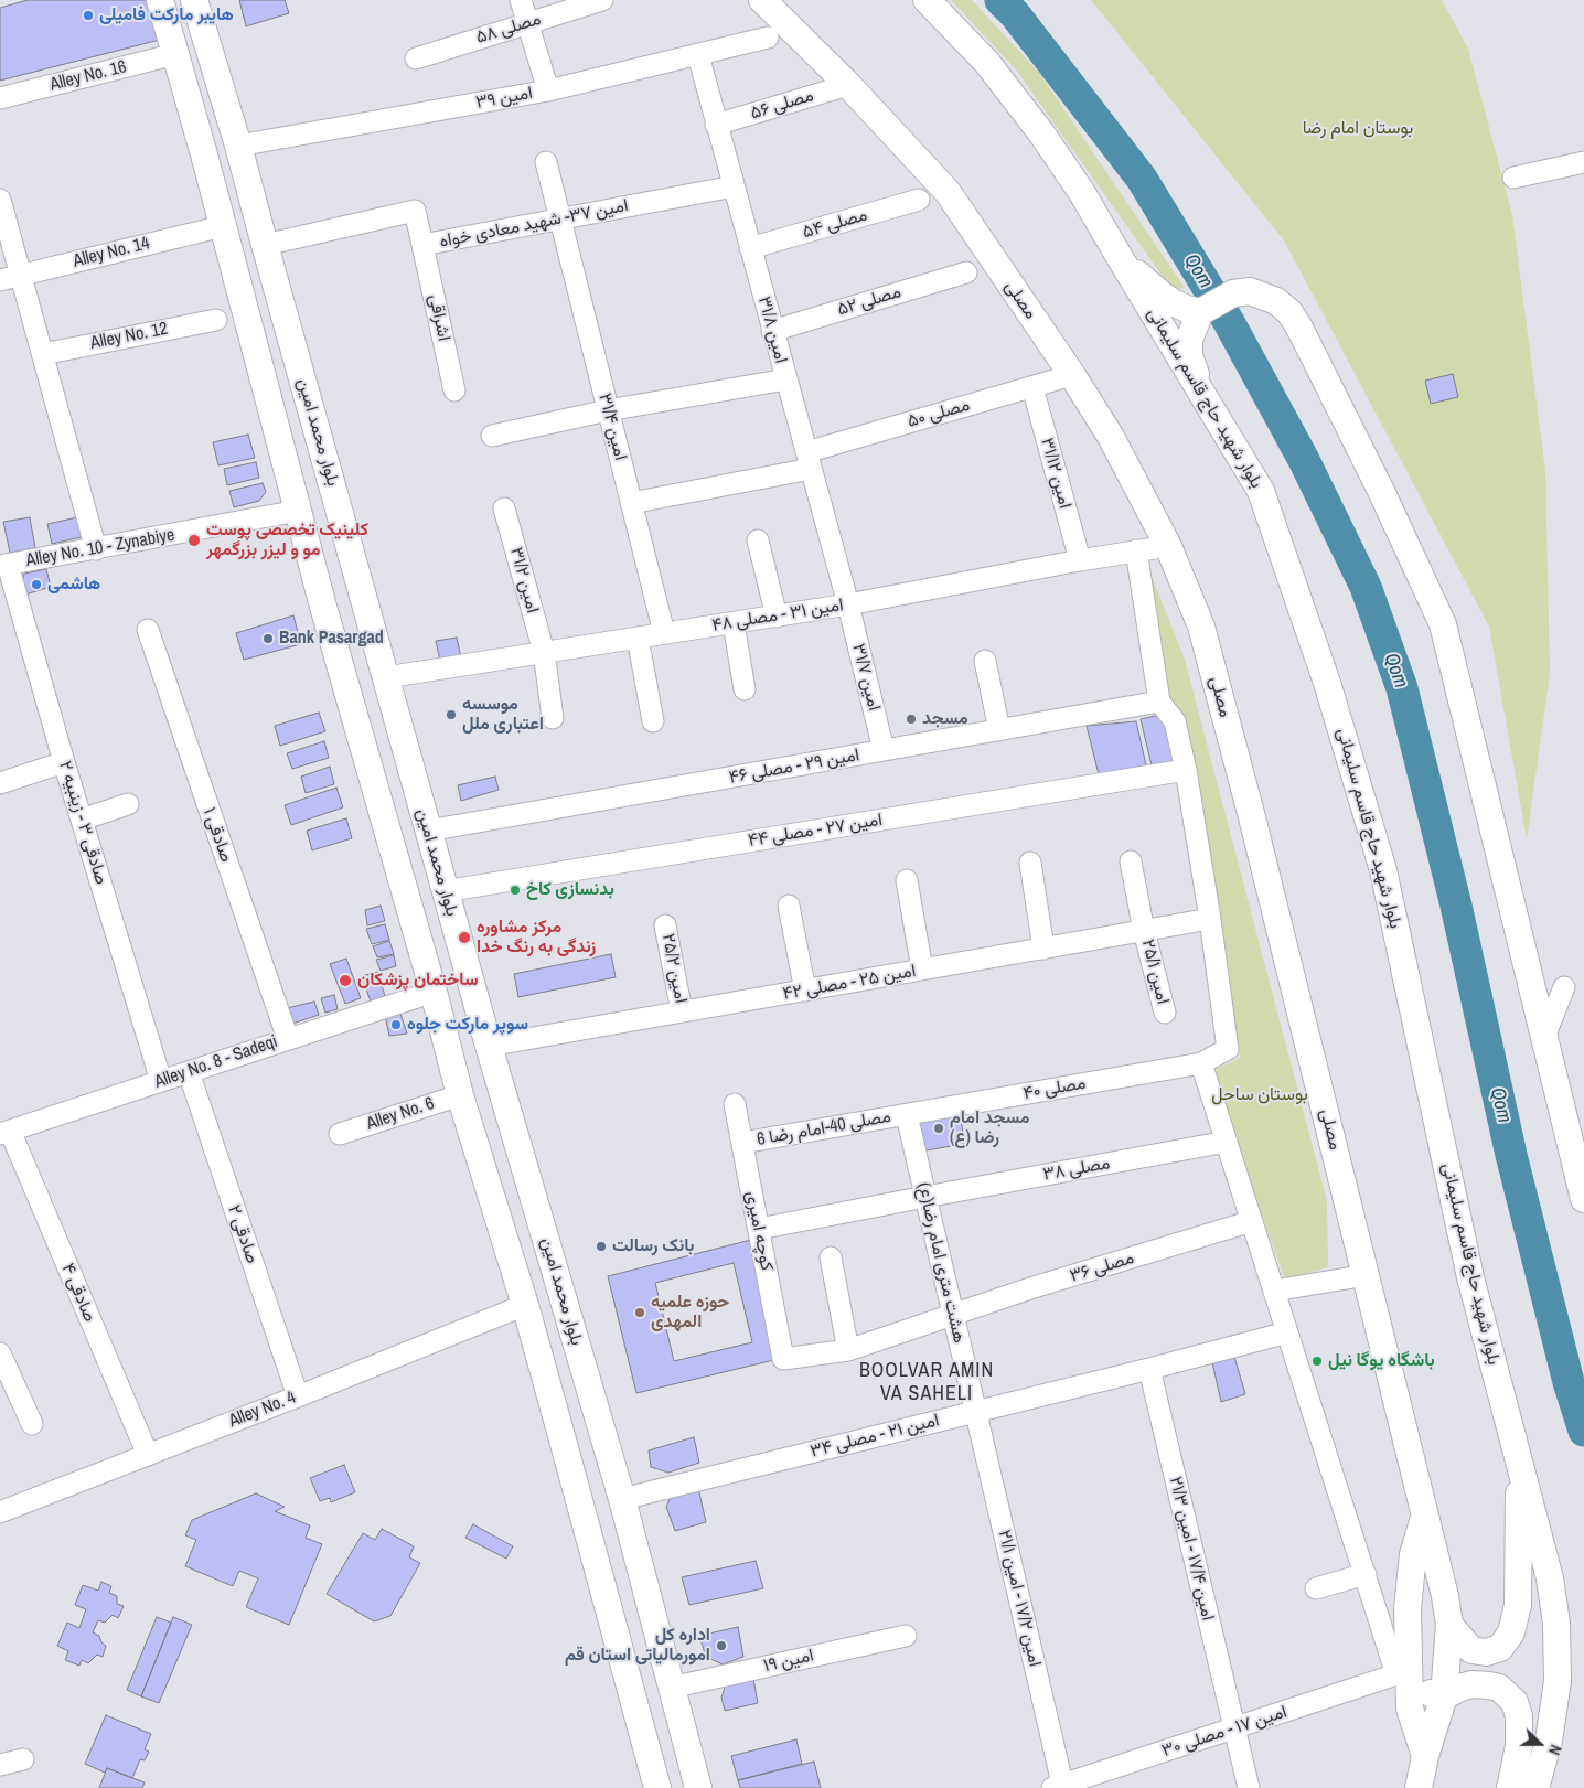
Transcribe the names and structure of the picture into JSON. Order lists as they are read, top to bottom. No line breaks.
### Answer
{"streets":{"main road":["مصلی","بلوار شهید حاج قاسم سلیمانی","بلوار محمد امین"],"street":["مصلی ۵۸","Alley No. 16","امین ۳۹","مصلی ۵۶","امین ۳۷- شهید معادی خواه","مصلی ۵۴","Alley No. 14","مصلی ۵۲","اشراقی","امین ۳۱/۸","Alley No. 12","مصلی ۵۰","امین ۳۱/۴","امین ۳۱/۱۲","Alley No. 10 - Zynabiye","امین ۳۱/۲","امین ۳۱ - مصلی ۴۸","امین ۳۱/۷","امین ۲۹ - مصلی ۴۶","صادقی ۳ - زینبیه ۲","امین ۲۷ - مصلی ۴۴","صادقی ۱","امین ۲۵/۲","امین ۲۵/۱","امین ۲۵ - مصلی ۴۲","Alley No. 8 - Sadeqi","مصلی ۴۰","Alley No. 6","مصلی 40-امام رضا 6","مصلی ۳۸","کوچه امیری","صادقی ۲","هشت متری امام رضا(ع)","مصلی ۳۶","صادقی ۴","Alley No. 4","امین ۲۱ - مصلی ۳۴","امین ۱۷/۴ - امین ۲۱/۳","امین ۱۷/۲ - امین ۲۱/۱","امین ۱۹","امین ۱۷ - مصلی ۳۰"]},"crossings":[["امین ۳۹","امین ۳۱/۸"],["امین ۳۹","بلوار محمد امین"],["مصلی ۵۶","مصلی"],["مصلی ۵۶","امین ۳۱/۸"],["امین ۳۷- شهید معادی خواه","اشراقی"],["امین ۳۷- شهید معادی خواه","امین ۳۱/۸"],["امین ۳۷- شهید معادی خواه","امین ۳۱/۴"],["امین ۳۷- شهید معادی خواه","بلوار محمد امین"],["مصلی ۵۴","امین ۳۱/۸"],["مصلی","مصلی ۵۰"],["مصلی","امین ۳۱ - مصلی ۴۸"],["مصلی ۵۲","امین ۳۱/۸"],["امین ۳۱/۸","مصلی ۵۰"],["امین ۳۱/۸","امین ۳۱ - مصلی ۴۸"],["امین ۳۱/۸","امین ۳۱/۷"],["مصلی ۵۰","امین ۳۱/۴"],["مصلی ۵۰","امین ۳۱/۱۲"],["امین ۳۱/۴","امین ۳۱ - مصلی ۴۸"],["بلوار محمد امین","امین ۳۱ - مصلی ۴۸"],["بلوار محمد امین","امین ۲۹ - مصلی ۴۶"],["بلوار محمد امین","امین ۲۷ - مصلی ۴۴"],["بلوار محمد امین","امین ۲۵ - مصلی ۴۲"],["بلوار محمد امین","امین ۲۱ - مصلی ۳۴"],["بلوار محمد امین","امین ۱۹"],["امین ۳۱/۱۲","امین ۳۱ - مصلی ۴۸"],["Alley No. 10 - Zynabiye","صادقی ۳ - زینبیه ۲"],["امین ۳۱/۲","امین ۳۱ - مصلی ۴۸"],["امین ۳۱ - مصلی ۴۸","امین ۳۱/۷"],["امین ۳۱/۷","امین ۲۹ - مصلی ۴۶"],["صادقی ۳ - زینبیه ۲","Alley No. 8 - Sadeqi"],["صادقی ۱","Alley No. 8 - Sadeqi"],["امین ۲۵/۲","امین ۲۵ - مصلی ۴۲"],["امین ۲۵/۱","امین ۲۵ - مصلی ۴۲"],["امین ۲۵ - مصلی ۴۲","مصلی ۴۰"],["Alley No. 8 - Sadeqi","صادقی ۲"],["Alley No. 8 - Sadeqi","صادقی ۴"],["مصلی ۴۰","مصلی 40-امام رضا 6"],["مصلی ۴۰","هشت متری امام رضا(ع)"],["مصلی 40-امام رضا 6","کوچه امیری"],["مصلی 40-امام رضا 6","هشت متری امام رضا(ع)"],["مصلی ۳۸","کوچه امیری"],["مصلی ۳۸","هشت متری امام رضا(ع)"],["کوچه امیری","مصلی ۳۶"],["صادقی ۲","Alley No. 4"],["هشت متری امام رضا(ع)","مصلی ۳۶"],["هشت متری امام رضا(ع)","امین ۲۱ - مصلی ۳۴"],["هشت متری امام رضا(ع)","امین ۱۷/۲ - امین ۲۱/۱"],["صادقی ۴","Alley No. 4"],["امین ۲۱ - مصلی ۳۴","امین ۱۷/۴ - امین ۲۱/۳"],["امین ۲۱ - مصلی ۳۴","امین ۱۷/۲ - امین ۲۱/۱"],["امین ۱۷/۴ - امین ۲۱/۳","امین ۱۷ - مصلی ۳۰"],["امین ۱۷/۲ - امین ۲۱/۱","امین ۱۷ - مصلی ۳۰"]],"districts":["BOOLVAR AMIN VA SAHELI"],"water":["Qom"],"parks":["بوستان امام رضا","بوستان ساحل"],"places":["هایبر مارکت فامیلی","کلینیک تخصصی پوست مو و لیزر بزرگمهر","هاشمی","Bank Pasargad","موسسه اعتباری ملل","مسجد","بدنسازی کاخ","مرکز مشاوره زندگی به رنگ خدا","ساختمان پزشکان","سوپر مارکت جلوه","مسجد امام رضا (ع)","بانک رسالت","حوزه علمیه المهدی","باشگاه یوگا نیل","اداره کل امورمالیاتی استان قم"],"north":"right"}
